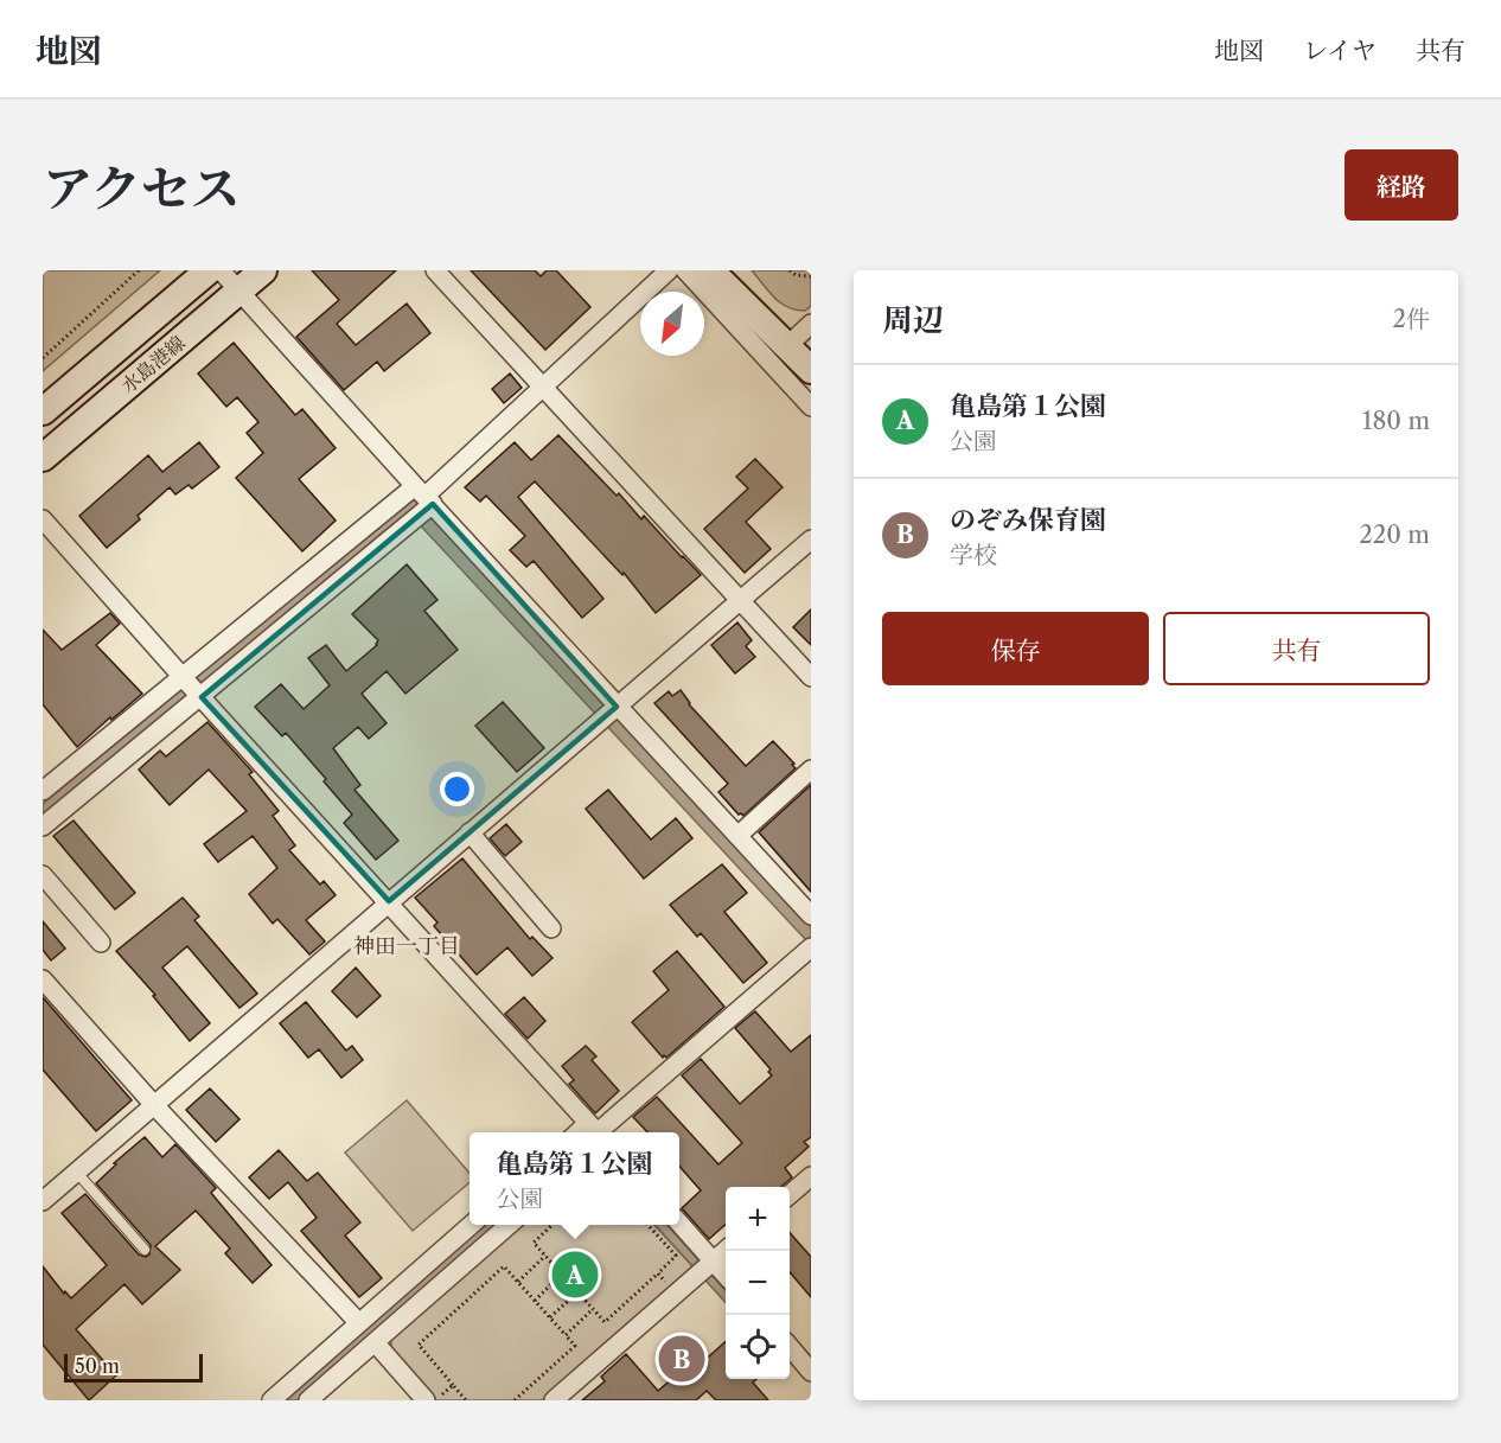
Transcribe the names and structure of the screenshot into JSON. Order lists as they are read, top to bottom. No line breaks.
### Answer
{"streets":{"main road":["水島港線"]},"districts":["神田一丁目"],"scale_bar":"50 m","north":"bottom left","page":{"header":"地図","nav":["地図","レイヤ","共有"],"title":"アクセス","buttons":["経路",["保存","共有"]],"heading":["周辺","2件"],"list":[{"mark":"A","name":"亀島第１公園","note":"公園","value":"180 m"},{"mark":"B","name":"のぞみ保育園","note":"学校","value":"220 m"}],"popup":["亀島第１公園","公園"],"map_buttons":["+","−"],"pins":["A","B"],"scale":"50 m"}}
